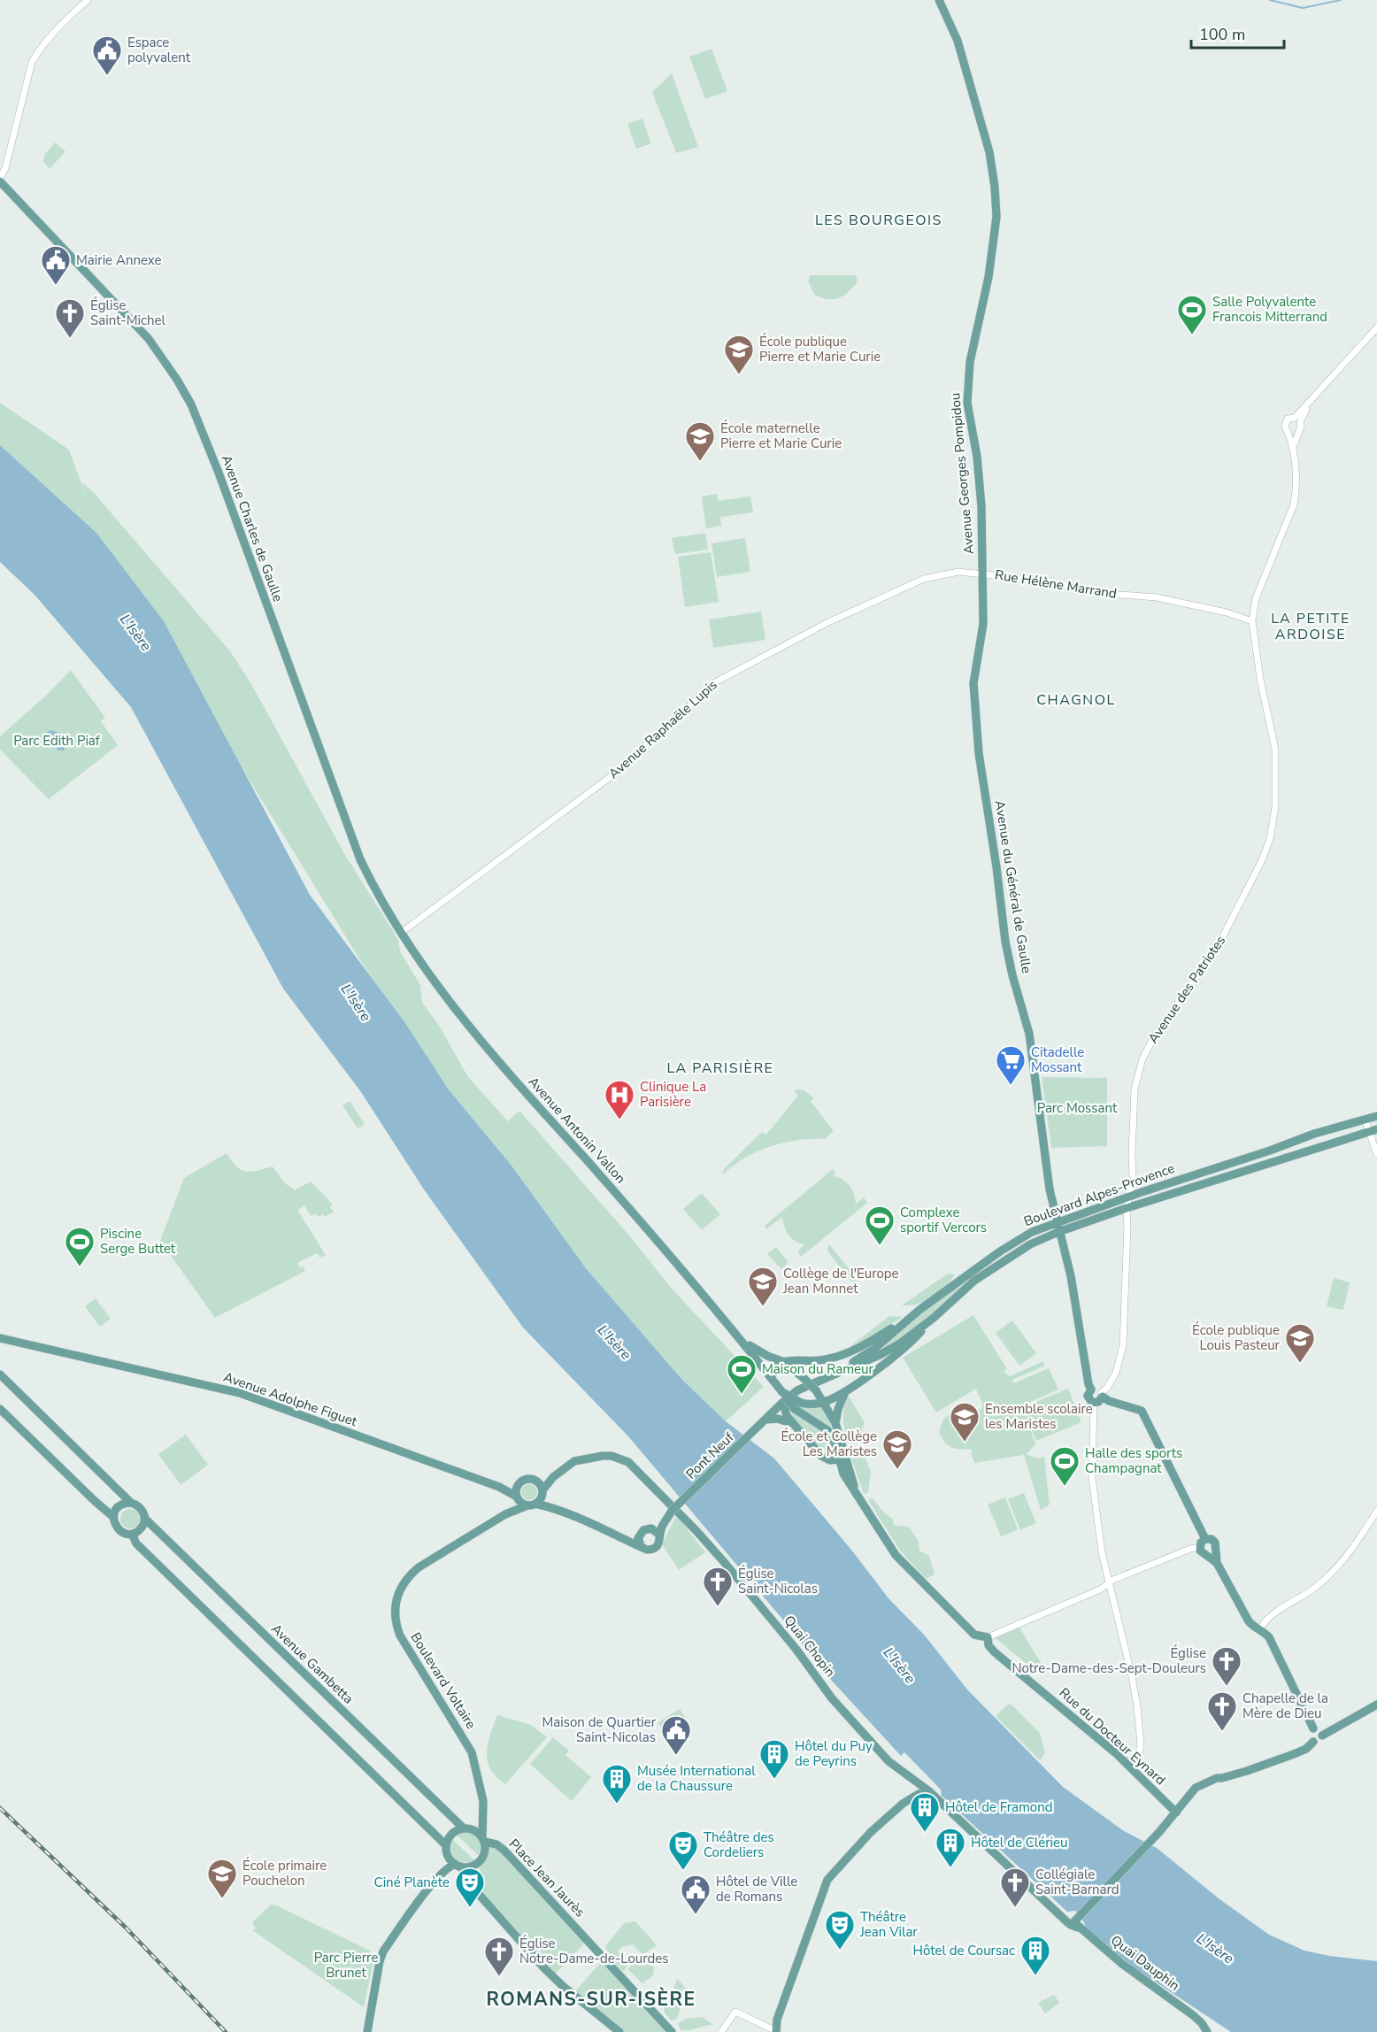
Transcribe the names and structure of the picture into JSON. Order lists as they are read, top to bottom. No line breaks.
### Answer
{"streets":{"main road":["Avenue Georges Pompidou","Avenue Charles de Gaulle","Avenue du Général de Gaulle","Avenue Antonin Vallon","Boulevard Alpes-Provence","Avenue Adolphe Figuet","Pont Neuf","Quai Chopin","Avenue Gambetta","Boulevard Voltaire","Rue du Docteur Eynard","Place Jean Jaurès","Quai Dauphin"],"street":["Rue Hélène Marrand","Avenue Raphaële Lupis","Avenue des Patriotes"]},"crossings":[["Avenue Georges Pompidou","Rue Hélène Marrand"],["Avenue Georges Pompidou","Avenue Raphaële Lupis"],["Avenue Georges Pompidou","Avenue du Général de Gaulle"],["Avenue Charles de Gaulle","Avenue Raphaële Lupis"],["Avenue Charles de Gaulle","Avenue Antonin Vallon"],["Rue Hélène Marrand","Avenue Raphaële Lupis"],["Rue Hélène Marrand","Avenue du Général de Gaulle"],["Rue Hélène Marrand","Avenue des Patriotes"],["Avenue Raphaële Lupis","Avenue du Général de Gaulle"],["Avenue Raphaële Lupis","Avenue Antonin Vallon"],["Avenue du Général de Gaulle","Avenue des Patriotes"],["Avenue du Général de Gaulle","Boulevard Alpes-Provence"],["Avenue des Patriotes","Boulevard Alpes-Provence"],["Boulevard Alpes-Provence","Pont Neuf"],["Avenue Adolphe Figuet","Boulevard Voltaire"],["Quai Chopin","Quai Dauphin"],["Avenue Gambetta","Boulevard Voltaire"],["Avenue Gambetta","Place Jean Jaurès"],["Boulevard Voltaire","Place Jean Jaurès"]],"districts":["LES BOURGEOIS","LA PETITE ARDOISE","CHAGNOL","LA PARISIÈRE","ROMANS-SUR-ISÈRE"],"water":["L'Isère"],"parks":["Parc Edith Piaf","Parc Mossant","Parc Pierre Brunet"],"places":{"public building":["Espace polyvalent","Mairie Annexe","Maison de Quartier Saint-Nicolas","Hôtel de Ville de Romans"],"sports":["Salle Polyvalente Francois Mitterrand","Complexe sportif Vercors","Piscine Serge Buttet","Maison du Rameur","Halle des sports Champagnat"],"church":["Église Saint-Michel","Église Saint-Nicolas","Église Notre-Dame-des-Sept-Douleurs","Chapelle de la Mère de Dieu","Collégiale Saint-Barnard","Église Notre-Dame-de-Lourdes"],"school or university":["École publique Pierre et Marie Curie","École maternelle Pierre et Marie Curie","Collège de l'Europe Jean Monnet","École publique Louis Pasteur","Ensemble scolaire les Maristes","École et Collège Les Maristes","École primaire Pouchelon"],"supermarket":["Citadelle Mossant"],"hospital":["Clinique La Parisière"],"building":["Hôtel du Puy de Peyrins","Musée International de la Chaussure","Hôtel de Framond","Hôtel de Clérieu","Hôtel de Coursac"],"theatre":["Théâtre des Cordeliers","Ciné Planète","Théâtre Jean Vilar"]},"scale_bar":"100 m"}
